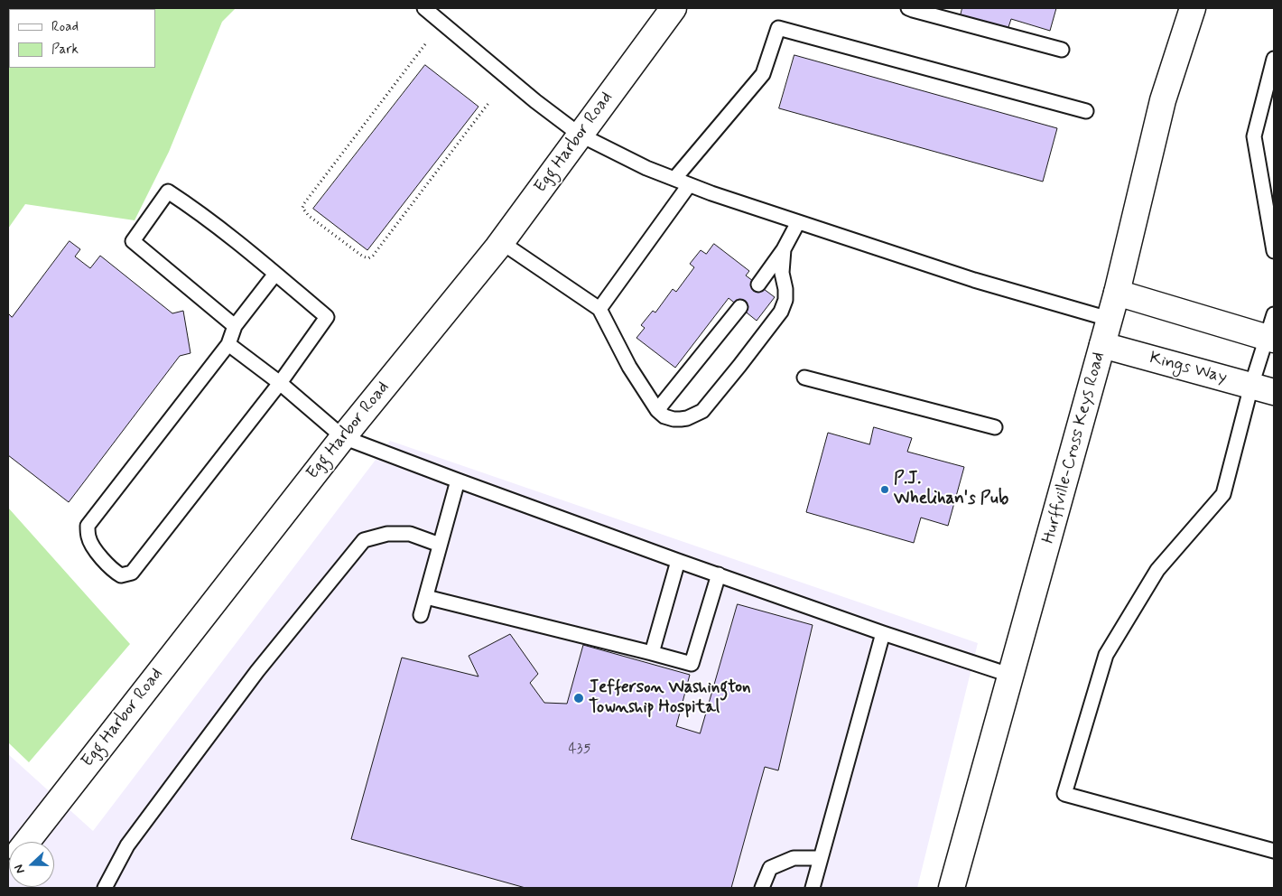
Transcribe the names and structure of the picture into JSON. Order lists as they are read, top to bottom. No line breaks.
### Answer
{"streets":{"main road":["Egg Harbor Road","Kings Way","Hurffville-Cross Keys Road"]},"crossings":[["Kings Way","Hurffville-Cross Keys Road"]],"places":["P.J. Whelihan's Pub","Jefferson Washington Township Hospital"],"house_numbers":["435"],"legend":["Road","Park"],"north":"left"}
